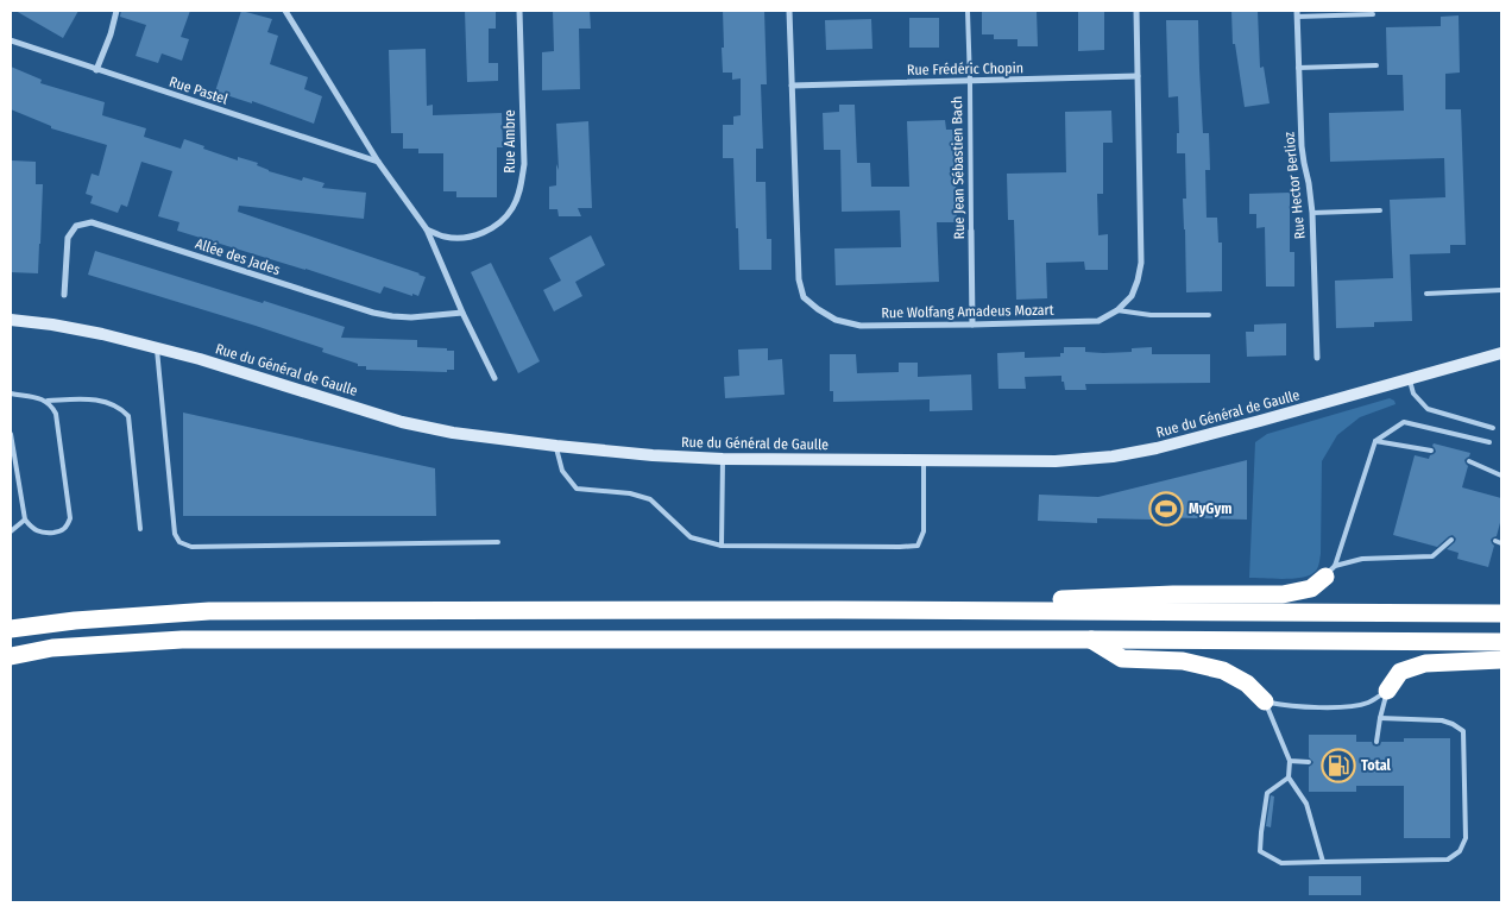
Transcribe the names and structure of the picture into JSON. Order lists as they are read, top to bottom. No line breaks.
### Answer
{"streets":{"street":["Rue Frédéric Chopin","Rue Pastel","Rue Ambre","Rue Jean Sébastien Bach","Rue Hector Berlioz","Allée des Jades","Rue Wolfang Amadeus Mozart","Rue du Général de Gaulle"]},"crossings":[["Rue Frédéric Chopin","Rue Jean Sébastien Bach"],["Rue Frédéric Chopin","Rue Wolfang Amadeus Mozart"],["Rue Jean Sébastien Bach","Rue Wolfang Amadeus Mozart"]],"places":{"sports":["MyGym"],"fuel station":["Total"]}}
